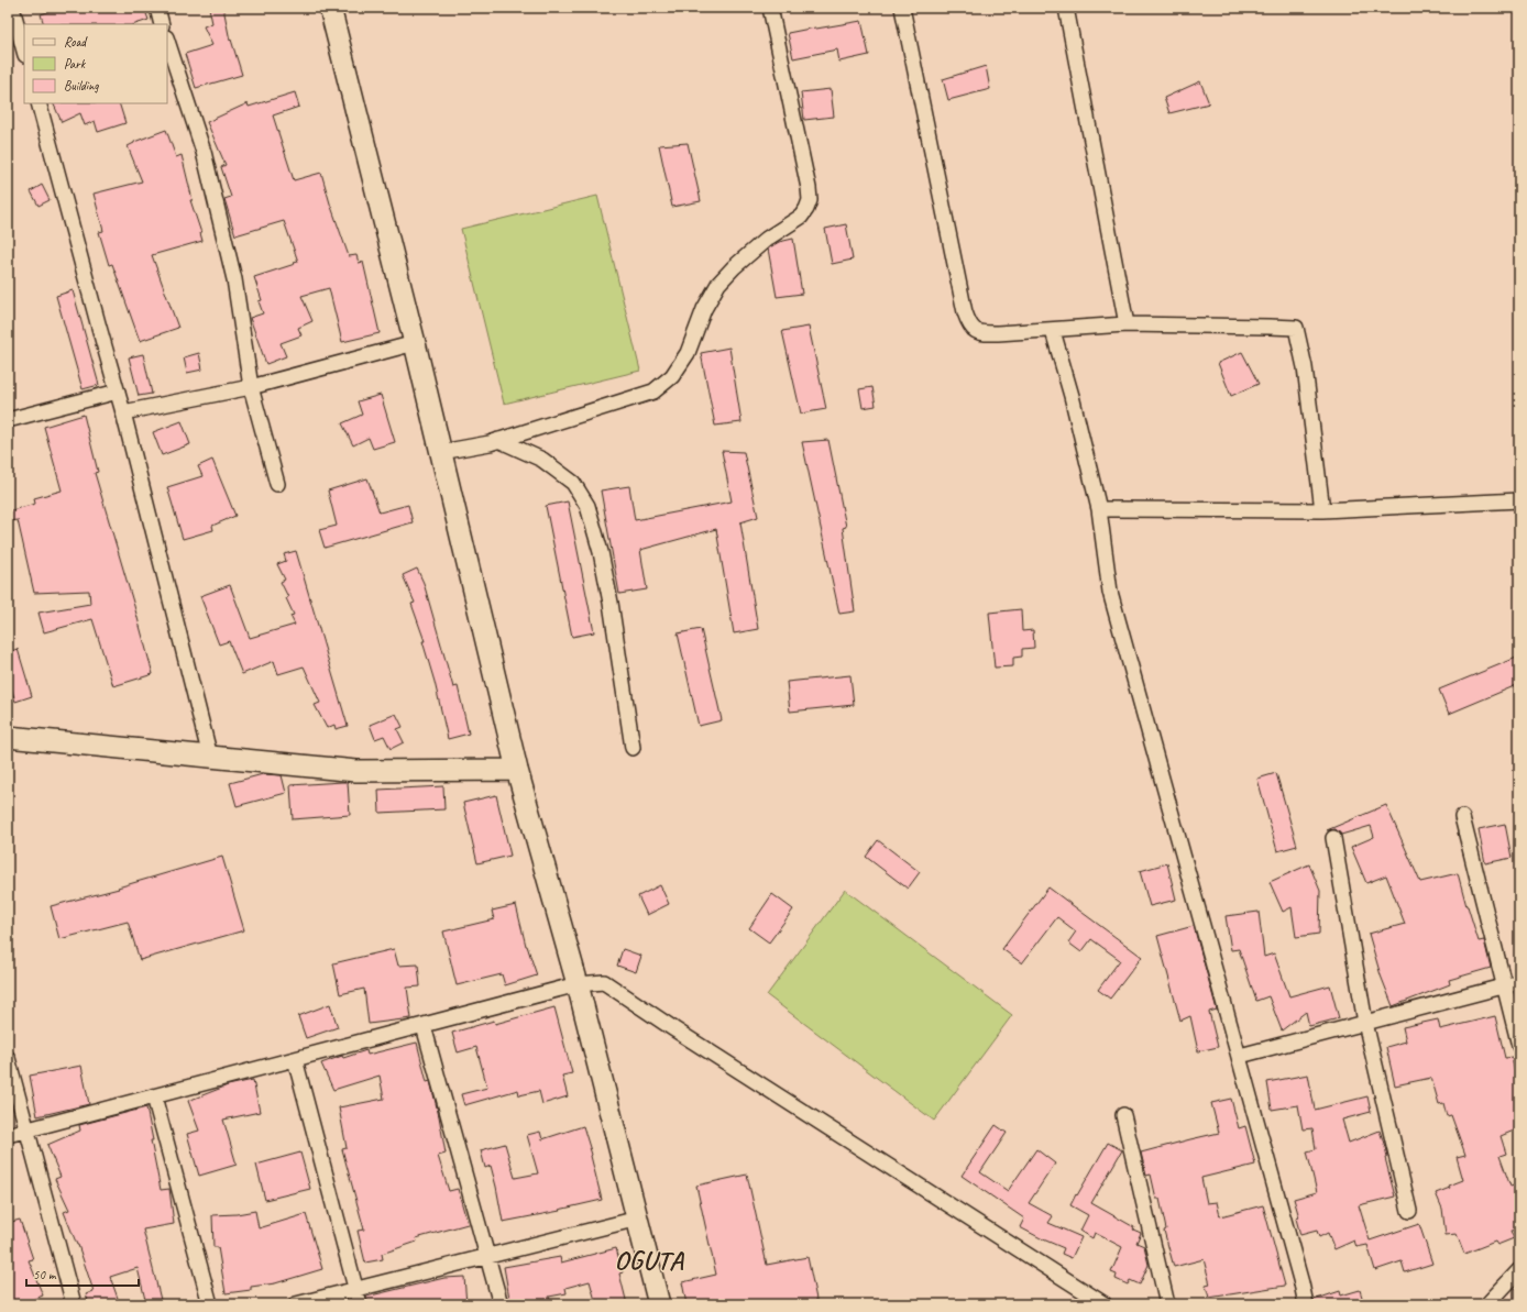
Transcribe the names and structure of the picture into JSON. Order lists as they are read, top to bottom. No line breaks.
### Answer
{"districts":["OGUTA"],"legend":["Road","Park","Building"],"scale_bar":"50 m"}
